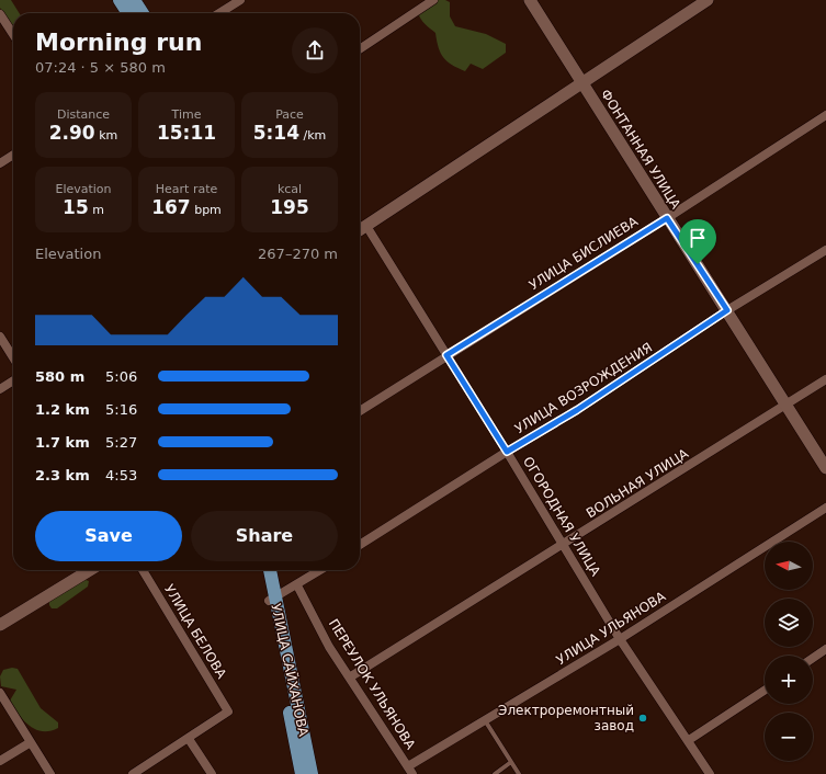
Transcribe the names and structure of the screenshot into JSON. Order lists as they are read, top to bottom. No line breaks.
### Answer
{"streets":{"main road":["УЛИЦА САЙХАНОВА"],"street":["ФОНТАННАЯ УЛИЦА","УЛИЦА БИСЛИЕВА","УЛИЦА ВОЗРОЖДЕНИЯ","ВОЛЬНАЯ УЛИЦА","ОГОРОДНАЯ УЛИЦА","УЛИЦА УЛЬЯНОВА","УЛИЦА БЕЛОВА","ПЕРЕУЛОК УЛЬЯНОВА"]},"crossings":[["ФОНТАННАЯ УЛИЦА","УЛИЦА БИСЛИЕВА"],["ФОНТАННАЯ УЛИЦА","УЛИЦА ВОЗРОЖДЕНИЯ"],["ФОНТАННАЯ УЛИЦА","ВОЛЬНАЯ УЛИЦА"],["УЛИЦА БИСЛИЕВА","ОГОРОДНАЯ УЛИЦА"],["УЛИЦА ВОЗРОЖДЕНИЯ","ОГОРОДНАЯ УЛИЦА"],["ВОЛЬНАЯ УЛИЦА","ОГОРОДНАЯ УЛИЦА"],["ВОЛЬНАЯ УЛИЦА","ПЕРЕУЛОК УЛЬЯНОВА"],["ОГОРОДНАЯ УЛИЦА","УЛИЦА УЛЬЯНОВА"],["УЛИЦА УЛЬЯНОВА","ПЕРЕУЛОК УЛЬЯНОВА"]],"places":["Электроремонтный завод"],"north":"left","page":{"heading":["Morning run","07:24 · 5 × 580 m"],"stats":[["Distance","2.90 km"],["Time","15:11"],["Pace","5:14 /km"],["Elevation","15 m"],["Heart rate","167 bpm"],["kcal","195"]],"chart":["Elevation","267–270 m"],"list":[{"name":"580 m","note":"5:06"},{"name":"1.2 km","note":"5:16"},{"name":"1.7 km","note":"5:27"},{"name":"2.3 km","note":"4:53"}],"buttons":["Save","Share"],"map_buttons":["+","−"]}}
